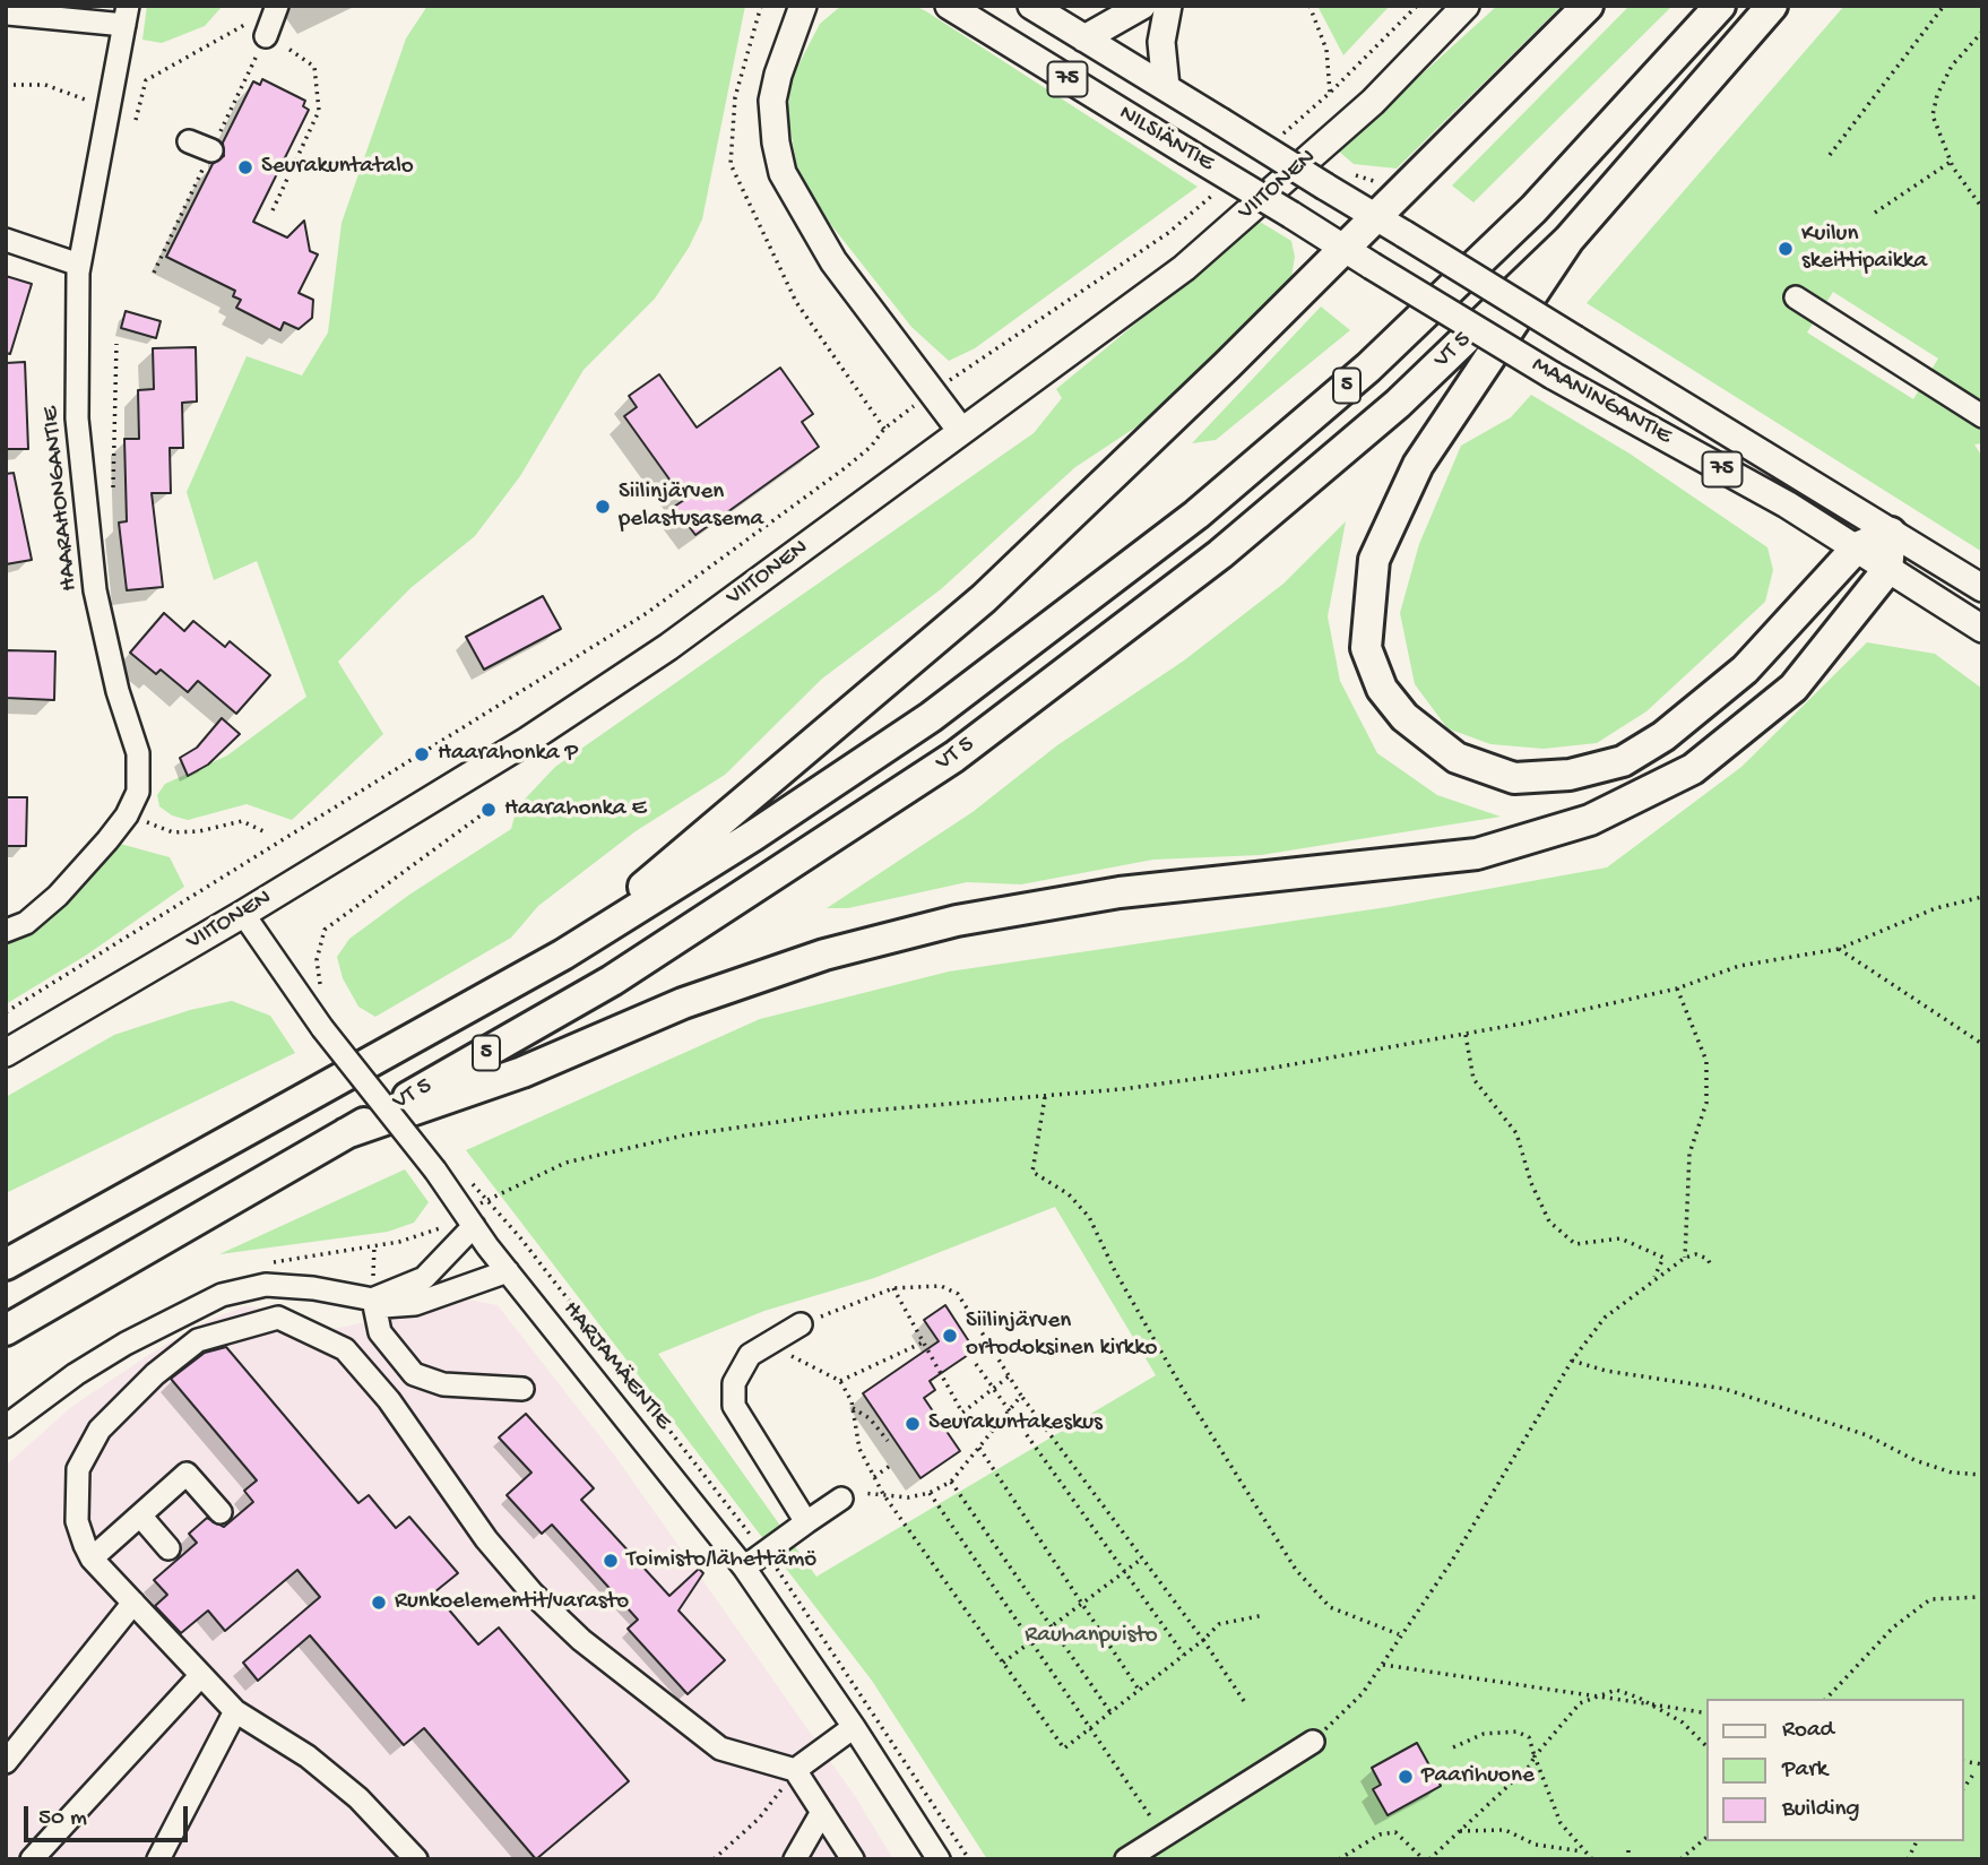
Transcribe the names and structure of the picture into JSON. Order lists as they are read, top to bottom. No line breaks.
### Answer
{"streets":{"highway":["VT 5","5"],"main road":["75","NILSIÄNTIE","VIITONEN","MAANINGANTIE"],"street":["HAARAHONGANTIE","HARJAMÄENTIE"]},"crossings":[["NILSIÄNTIE","MAANINGANTIE"],["VIITONEN","HARJAMÄENTIE"]],"parks":["Rauhanpuisto"],"places":["Seurakuntatalo","Kuilun skeittipaikka","Siilinjärven pelastusasema","Haarahonka P","Haarahonka E","Siilinjärven ortodoksinen kirkko","Seurakuntakeskus","Toimisto/lähettämö","Runkoelementit/varasto","Paarihuone"],"legend":["Road","Park","Building"],"scale_bar":"50 m"}
